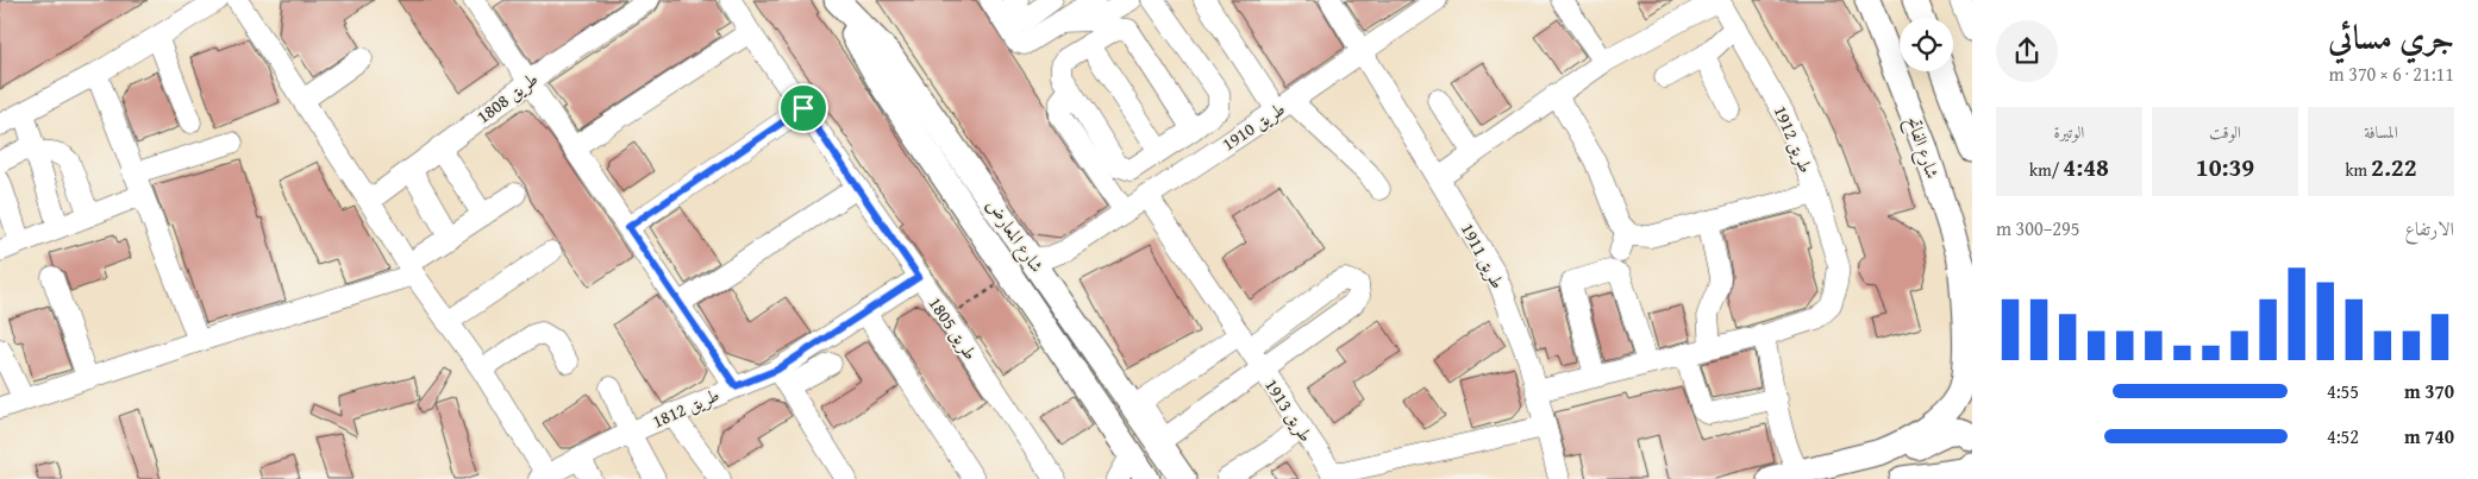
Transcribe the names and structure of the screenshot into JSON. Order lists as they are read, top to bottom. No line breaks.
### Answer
{"streets":{"main road":["شارع الفاتح","شارع المعارض"],"street":["طريق 1808","طريق 1910","طريق 1912","طريق 1911","طريق 1805","طريق 1812","طريق 1913"]},"crossings":[["طريق 1910","شارع المعارض"],["طريق 1910","طريق 1911"],["طريق 1910","طريق 1913"],["طريق 1912","طريق 1911"],["طريق 1911","طريق 1913"],["طريق 1805","طريق 1812"]],"page":{"heading":["جري مسائي","21:11 · 6 × 370 m"],"stats":[["المسافة","2.22 km"],["الوقت","10:39"],["الوتيرة","4:48 /km"]],"chart":["الارتفاع","295–300 m"],"list":[{"name":"370 m","note":"4:55"},{"name":"740 m","note":"4:52"}]}}
